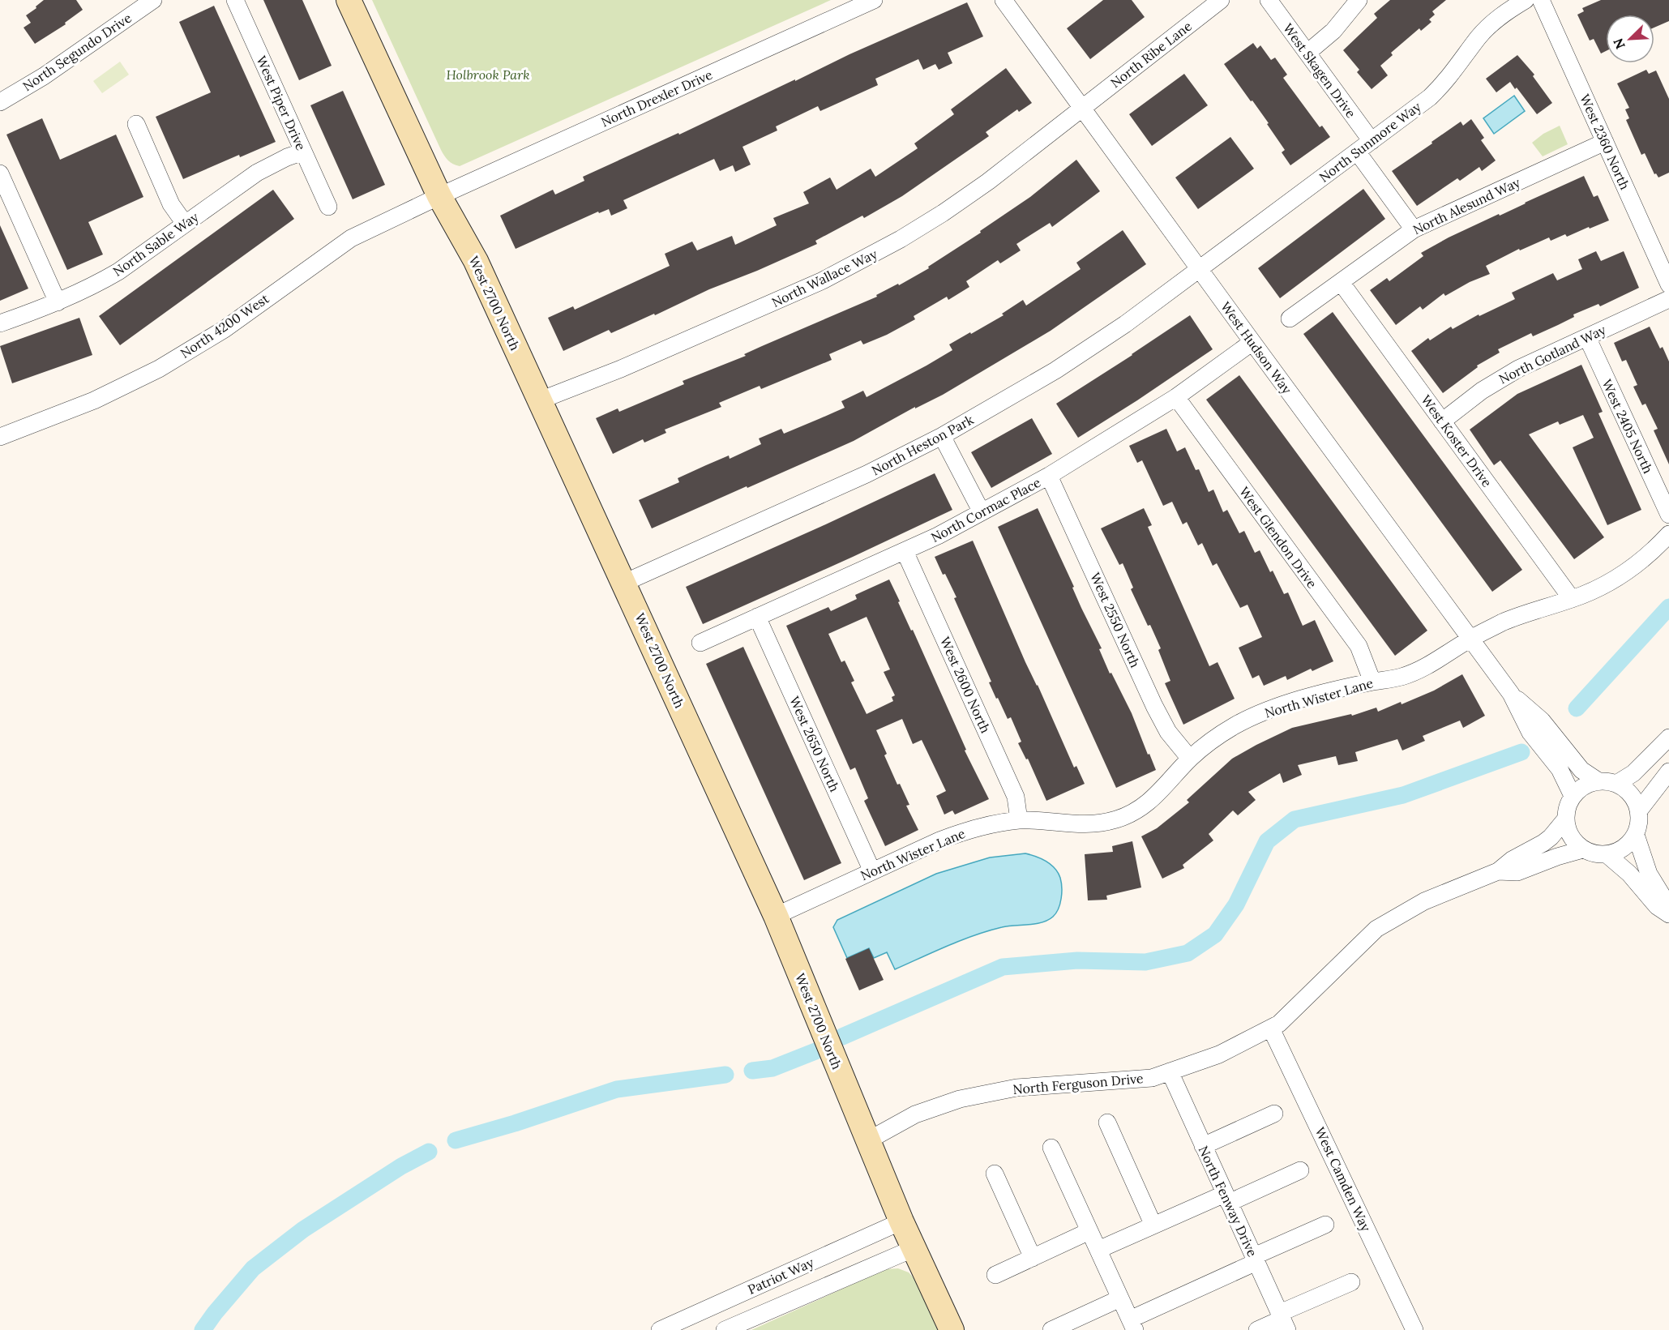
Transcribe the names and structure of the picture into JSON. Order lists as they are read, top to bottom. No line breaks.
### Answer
{"streets":{"street":["North Segundo Drive","North Ribe Lane","West Skagen Drive","North Drexler Drive","West Piper Drive","North Sunmore Way","West 2360 North","North Alesund Way","North Sable Way","North Wallace Way","West 2700 North","North 4200 West","West Hudson Way","North Gotland Way","West 2405 North","West Koster Drive","North Heston Park","North Cormac Place","West Glendon Drive","West 2550 North","West 2600 North","North Wister Lane","West 2650 North","North Ferguson Drive","West Camden Way","North Fenway Drive","Patriot Way"]},"crossings":[["North Ribe Lane","North Wallace Way"],["North Ribe Lane","West Hudson Way"],["West Skagen Drive","North Sunmore Way"],["North Drexler Drive","West 2700 North"],["North Drexler Drive","North 4200 West"],["West Piper Drive","North Sable Way"],["North Sunmore Way","West Hudson Way"],["North Sunmore Way","North Heston Park"],["West 2360 North","North Alesund Way"],["North Alesund Way","West Koster Drive"],["North Wallace Way","West 2700 North"],["North Wallace Way","West Hudson Way"],["West 2700 North","North 4200 West"],["West 2700 North","North Heston Park"],["West 2700 North","North Wister Lane"],["West 2700 North","North Ferguson Drive"],["West 2700 North","Patriot Way"],["West Hudson Way","North Heston Park"],["West Hudson Way","North Cormac Place"],["West Hudson Way","North Wister Lane"],["West Hudson Way","North Ferguson Drive"],["North Gotland Way","West 2405 North"],["North Gotland Way","West Koster Drive"],["West Koster Drive","North Wister Lane"],["North Cormac Place","West Glendon Drive"],["North Cormac Place","West 2550 North"],["North Cormac Place","West 2600 North"],["North Cormac Place","West 2650 North"],["West Glendon Drive","North Wister Lane"],["West 2550 North","North Wister Lane"],["West 2600 North","North Wister Lane"],["North Wister Lane","West 2650 North"],["North Ferguson Drive","West Camden Way"],["North Ferguson Drive","North Fenway Drive"]],"parks":["Holbrook Park"],"north":"bottom left"}
